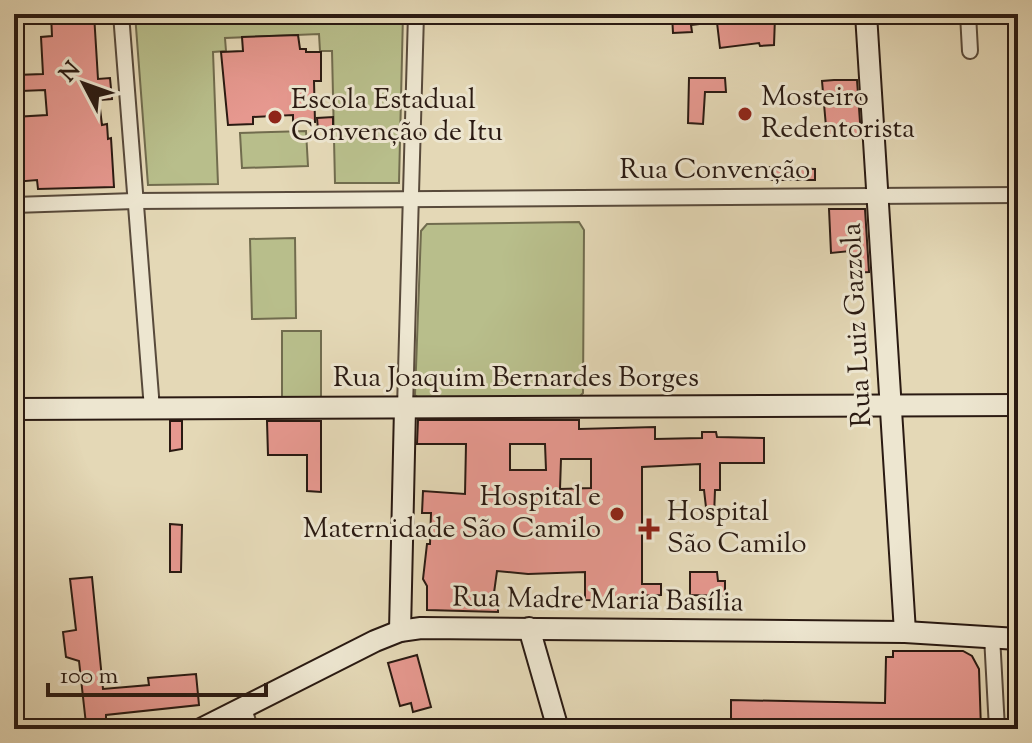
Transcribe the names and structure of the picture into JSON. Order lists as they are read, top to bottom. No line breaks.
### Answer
{"streets":{"street":["Rua Convenção","Rua Luiz Gazzola","Rua Joaquim Bernardes Borges","Rua Madre Maria Basília"]},"crossings":[["Rua Convenção","Rua Luiz Gazzola"],["Rua Luiz Gazzola","Rua Joaquim Bernardes Borges"],["Rua Luiz Gazzola","Rua Madre Maria Basília"]],"places":{"other":["Mosteiro Redentorista","Escola Estadual Convenção de Itu","Hospital e Maternidade São Camilo"],"health":["Hospital São Camilo"]},"scale_bar":"100 m","north":"top left"}
